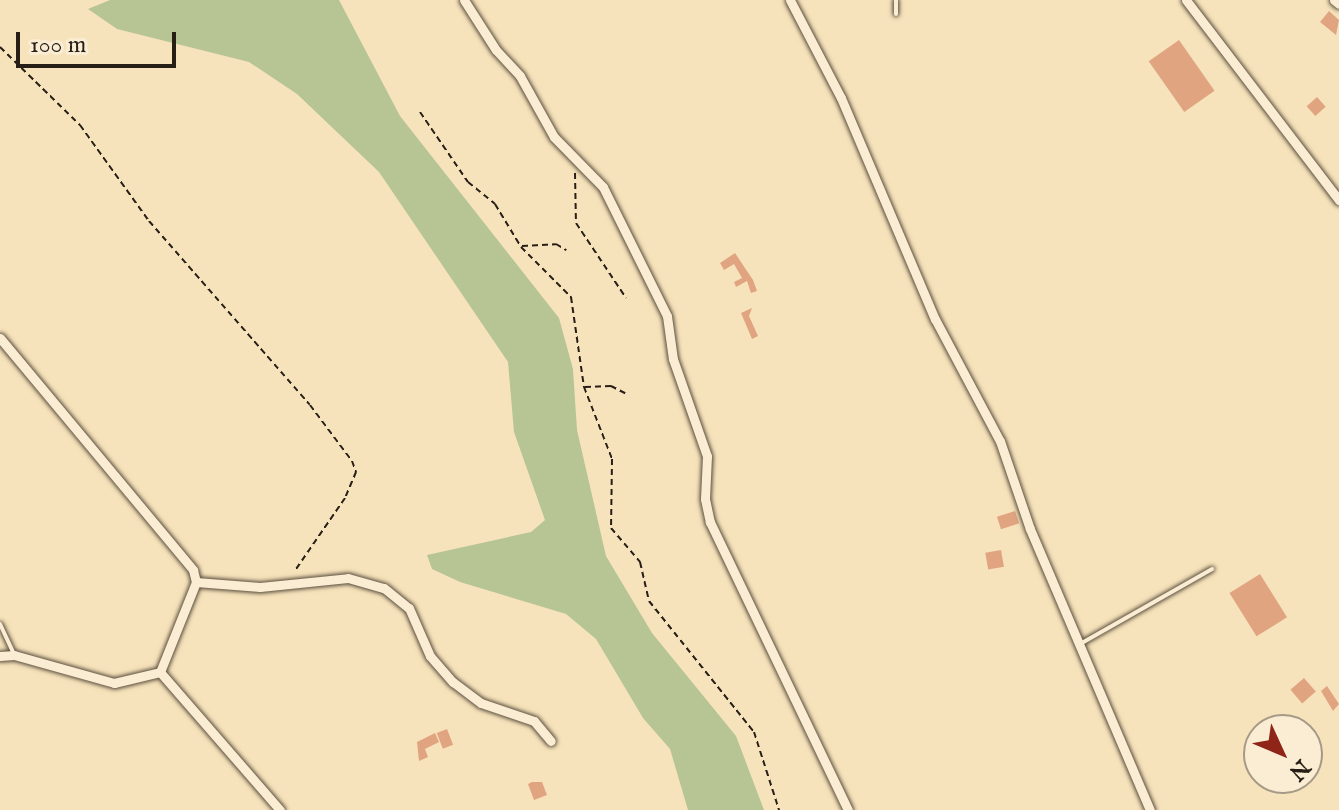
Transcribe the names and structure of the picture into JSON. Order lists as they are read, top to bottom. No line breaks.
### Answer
{"scale_bar":"100 m","north":"bottom right"}
